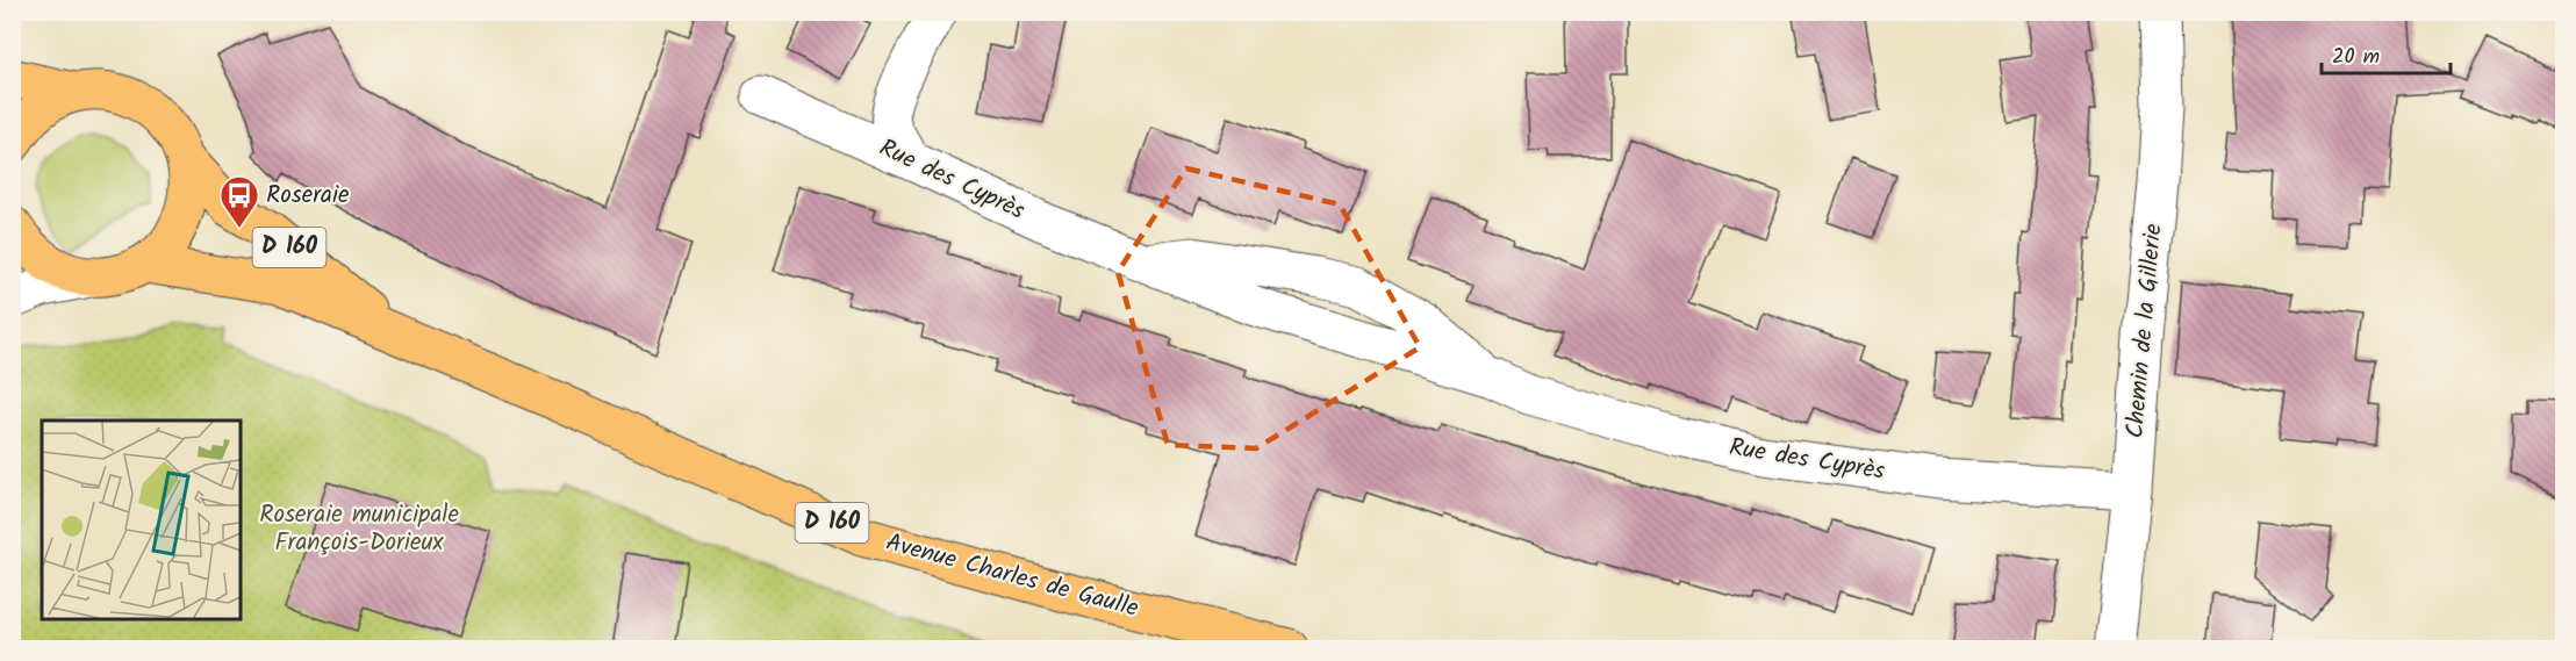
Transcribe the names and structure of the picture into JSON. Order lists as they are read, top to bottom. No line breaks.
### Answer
{"streets":{"main road":["D 160","Avenue Charles de Gaulle"],"street":["Rue des Cyprès","Chemin de la Gillerie"]},"crossings":[["Rue des Cyprès","Chemin de la Gillerie"]],"parks":["Roseraie municipale François-Dorieux"],"places":{"bus stop":["Roseraie"]},"scale_bar":"20 m"}
